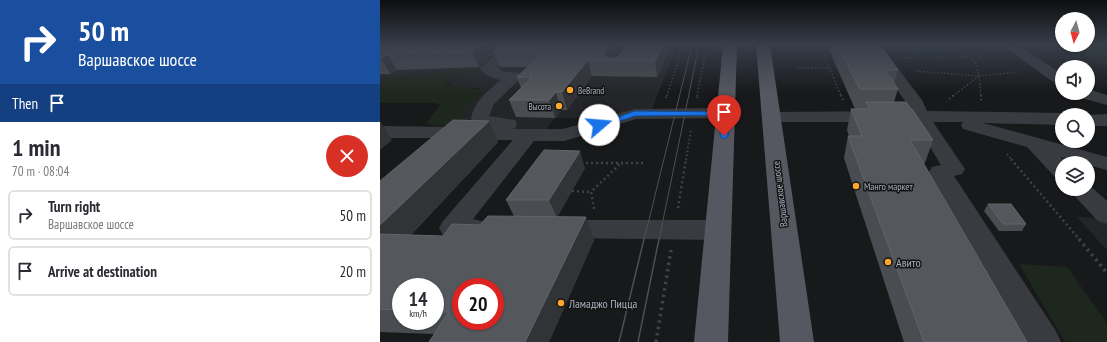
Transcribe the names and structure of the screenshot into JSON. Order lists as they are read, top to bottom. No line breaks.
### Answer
{"streets":{"main road":["Варшавское шоссе"]},"places":["BeBrand","Высота","Манго маркет","Авито","Ламаджо Пицца"],"north":"bottom","page":{"turn":["50 m","Варшавское шоссе"],"then":"Then","heading":["1 min","70 m · 08:04"],"list":[{"name":"Turn right","note":"Варшавское шоссе","value":"50 m"},{"name":"Arrive at destination","value":"20 m"}],"speed":"14 km/h","limit":"20"}}
